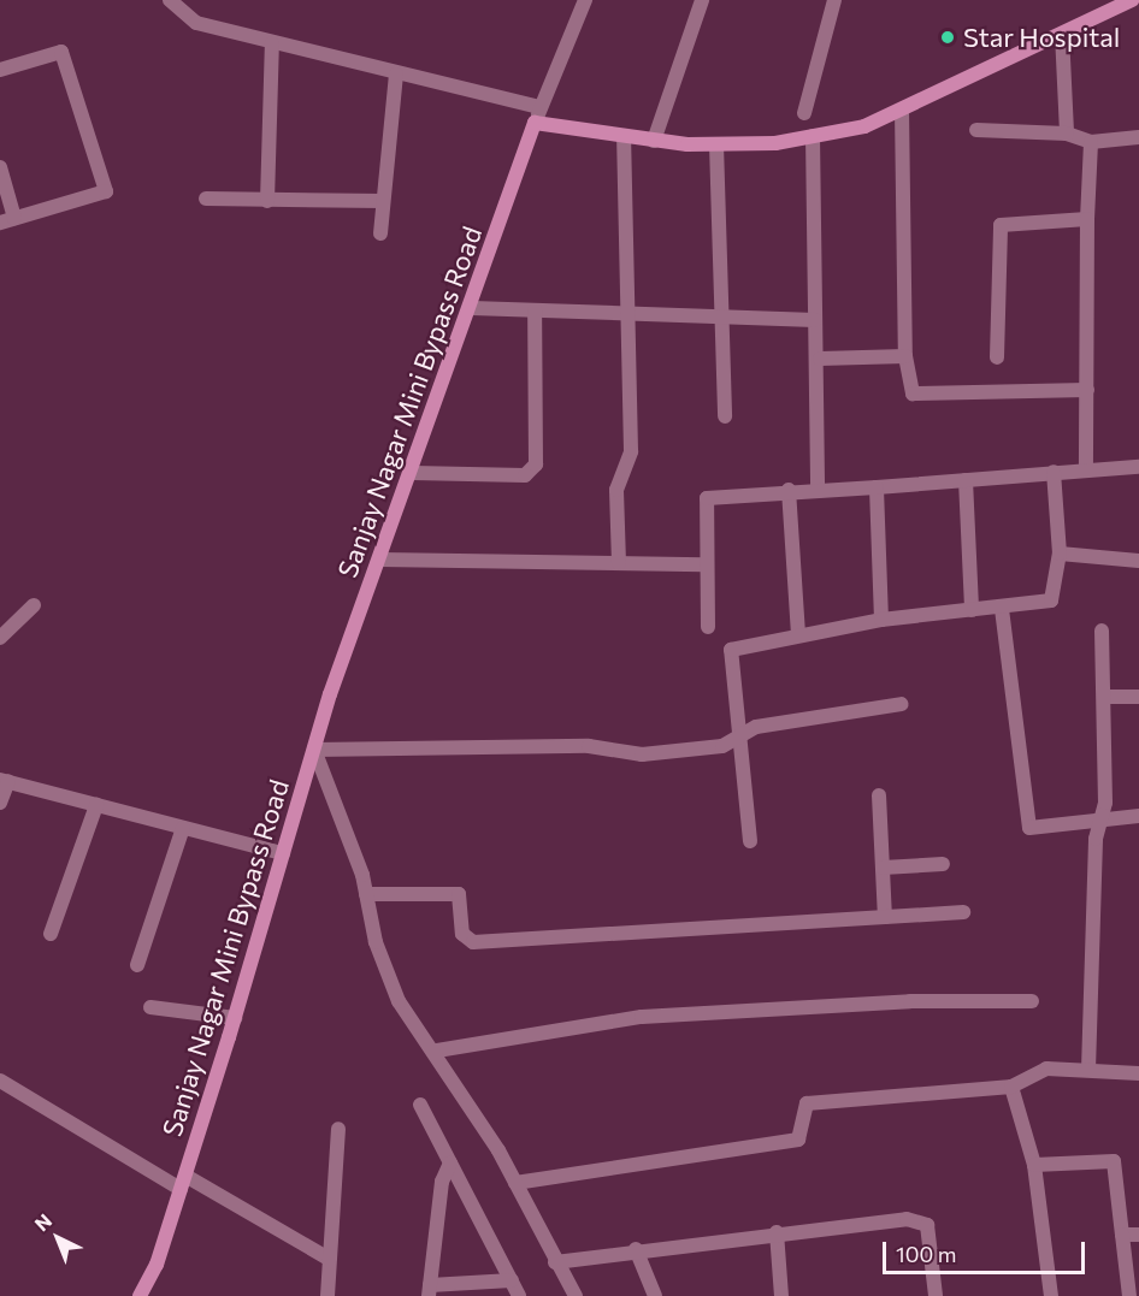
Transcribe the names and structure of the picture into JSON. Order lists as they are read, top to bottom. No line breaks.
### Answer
{"streets":{"street":["Sanjay Nagar Mini Bypass Road"]},"places":["Star Hospital"],"scale_bar":"100 m","north":"top left"}
